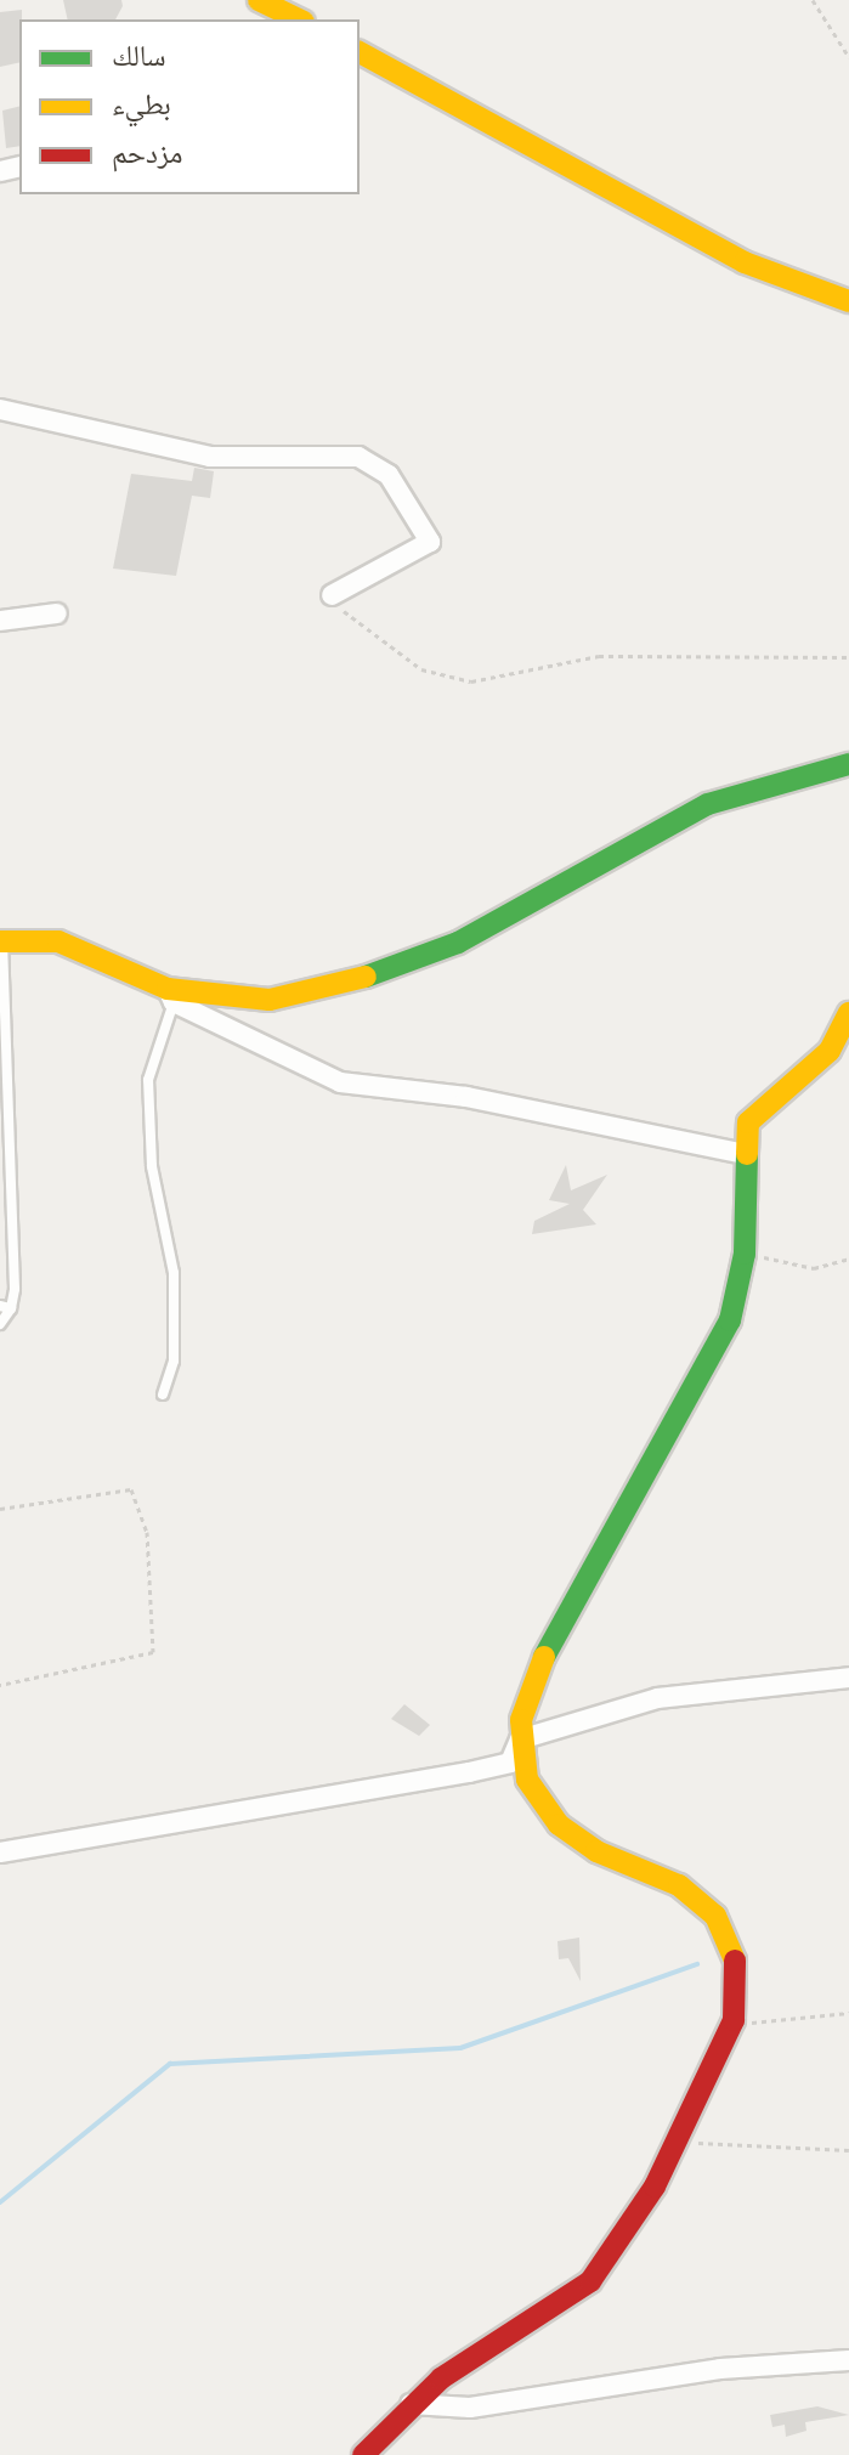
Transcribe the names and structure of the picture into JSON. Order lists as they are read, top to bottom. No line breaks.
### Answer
{"legend":["سالك","بطيء","مزدحم"]}
